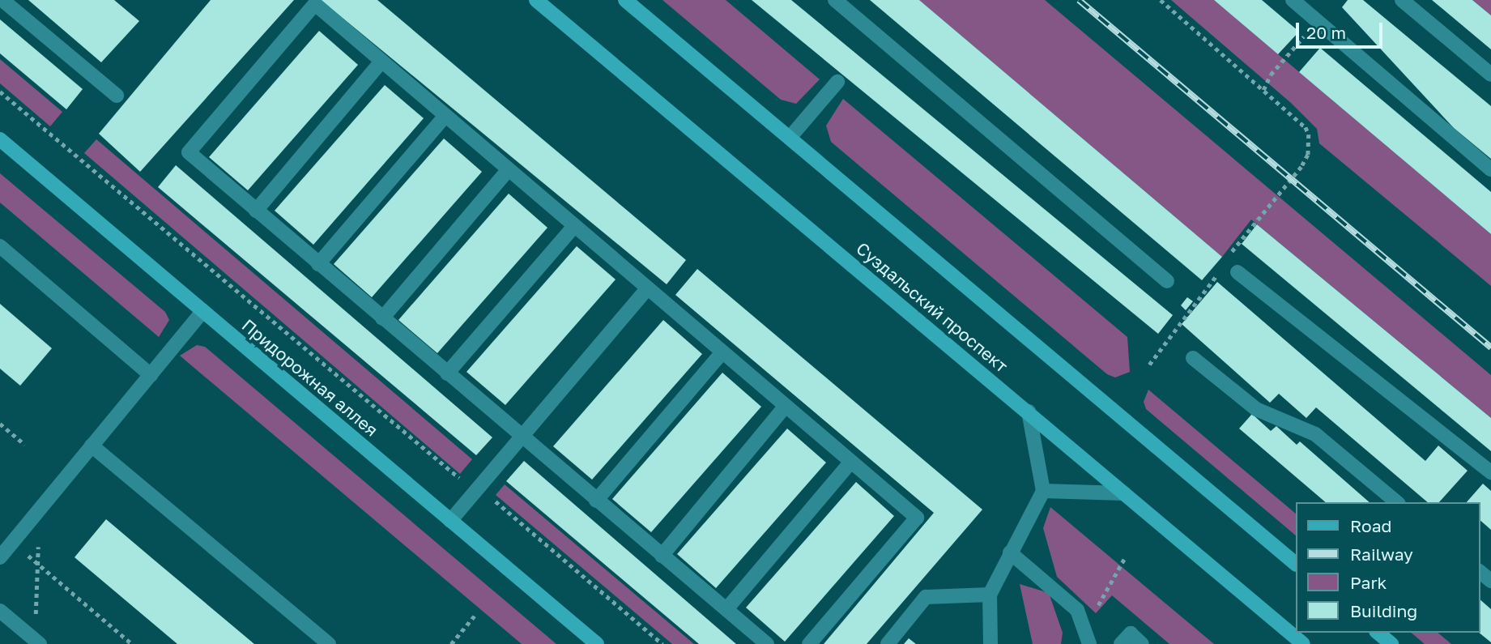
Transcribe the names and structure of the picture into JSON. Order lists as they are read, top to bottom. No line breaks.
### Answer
{"streets":{"main road":["Суздальский проспект","Придорожная аллея"]},"legend":["Road","Railway","Park","Building"],"scale_bar":"20 m"}
